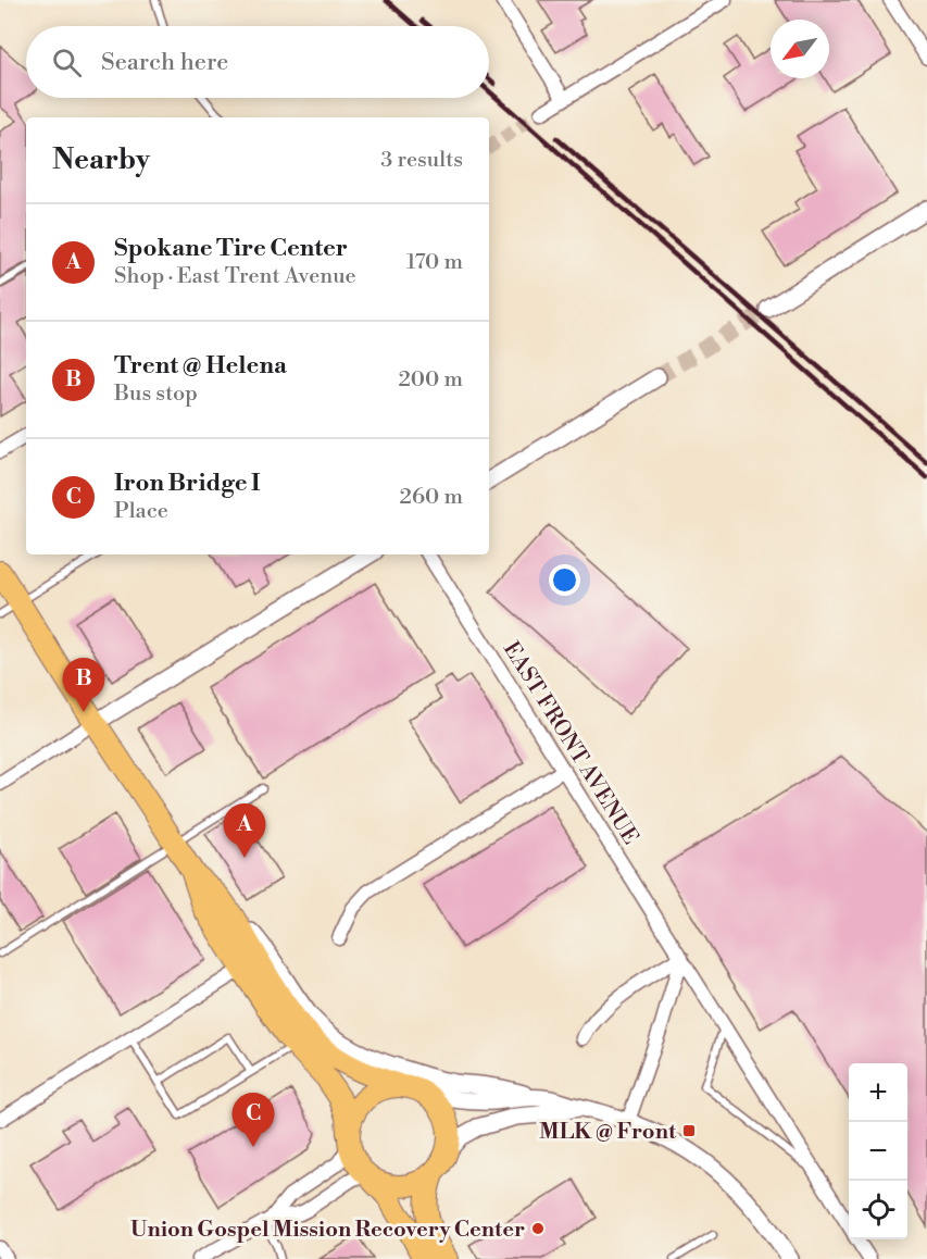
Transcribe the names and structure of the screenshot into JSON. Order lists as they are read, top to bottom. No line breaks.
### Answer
{"streets":{"street":["EAST FRONT AVENUE"]},"places":{"transit":["MLK @ Front"],"other":["Union Gospel Mission Recovery Center"]},"north":"bottom left","page":{"search":"Search here","heading":["Nearby","3 results"],"list":[{"mark":"A","name":"Spokane Tire Center","note":"Shop · East Trent Avenue","value":"170 m"},{"mark":"B","name":"Trent @ Helena","note":"Bus stop","value":"200 m"},{"mark":"C","name":"Iron Bridge I","note":"Place","value":"260 m"}],"pins":["B","A","C"],"map_buttons":["+","−"]}}
